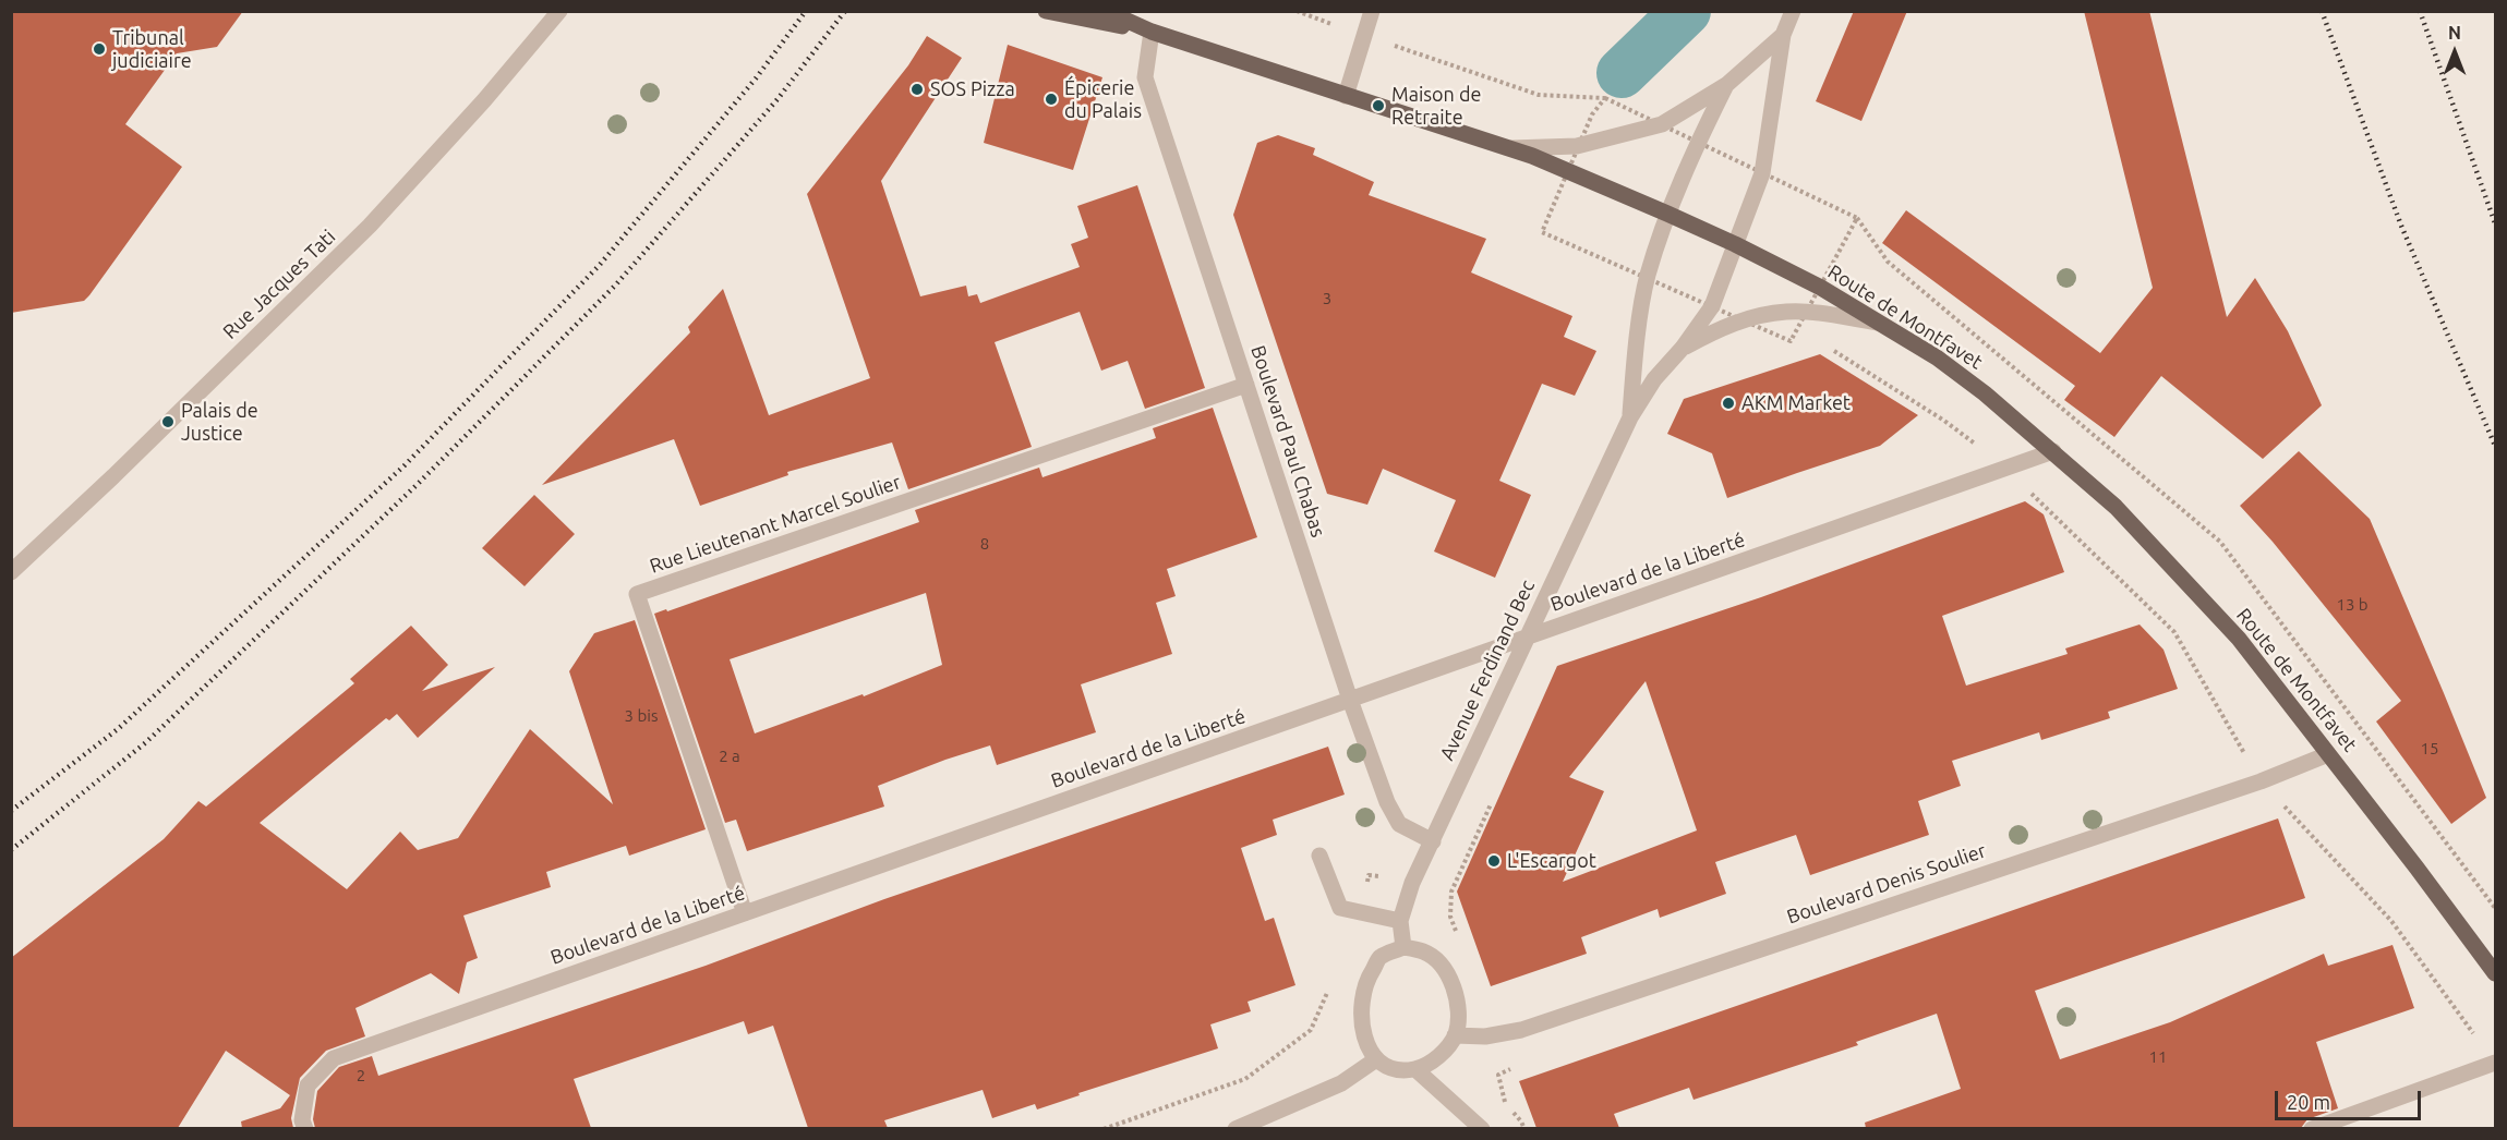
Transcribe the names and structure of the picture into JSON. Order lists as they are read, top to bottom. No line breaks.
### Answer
{"streets":{"main road":["Route de Montfavet"],"street":["Rue Jacques Tati","Boulevard Paul Chabas","Rue Lieutenant Marcel Soulier","Boulevard de la Liberté","Avenue Ferdinand Bec","Boulevard Denis Soulier"]},"crossings":[["Route de Montfavet","Boulevard Paul Chabas"],["Route de Montfavet","Boulevard de la Liberté"],["Route de Montfavet","Boulevard Denis Soulier"],["Boulevard Paul Chabas","Rue Lieutenant Marcel Soulier"],["Boulevard Paul Chabas","Boulevard de la Liberté"],["Boulevard Paul Chabas","Avenue Ferdinand Bec"],["Rue Lieutenant Marcel Soulier","Boulevard de la Liberté"],["Boulevard de la Liberté","Avenue Ferdinand Bec"],["Avenue Ferdinand Bec","Boulevard Denis Soulier"]],"places":["Tribunal judiciaire","SOS Pizza","Épicerie du Palais","Maison de Retraite","AKM Market","Palais de Justice","L'Escargot"],"house_numbers":["3","8","13 b","3 bis","15","2 a","11","2"],"scale_bar":"20 m","north":"top"}
